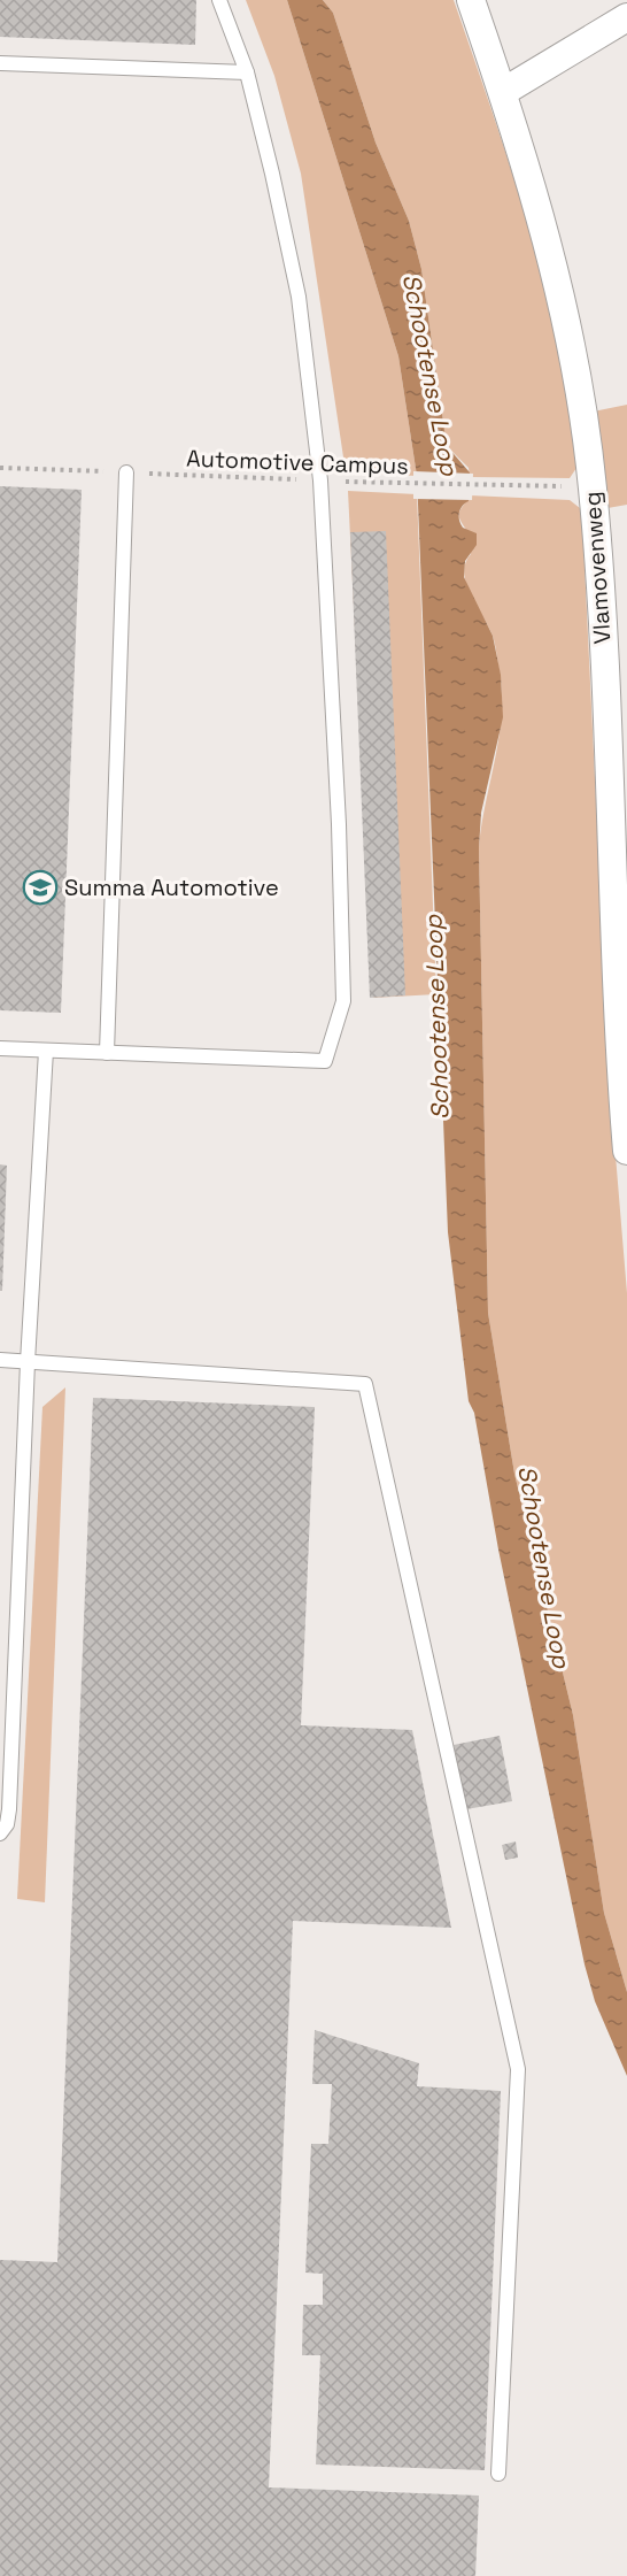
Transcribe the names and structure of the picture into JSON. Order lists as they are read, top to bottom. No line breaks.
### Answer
{"streets":{"street":["Vlamovenweg"],"path":["Automotive Campus"]},"crossings":[["Automotive Campus","Vlamovenweg"]],"water":["Schootense Loop"],"places":{"school or university":["Summa Automotive"]}}
